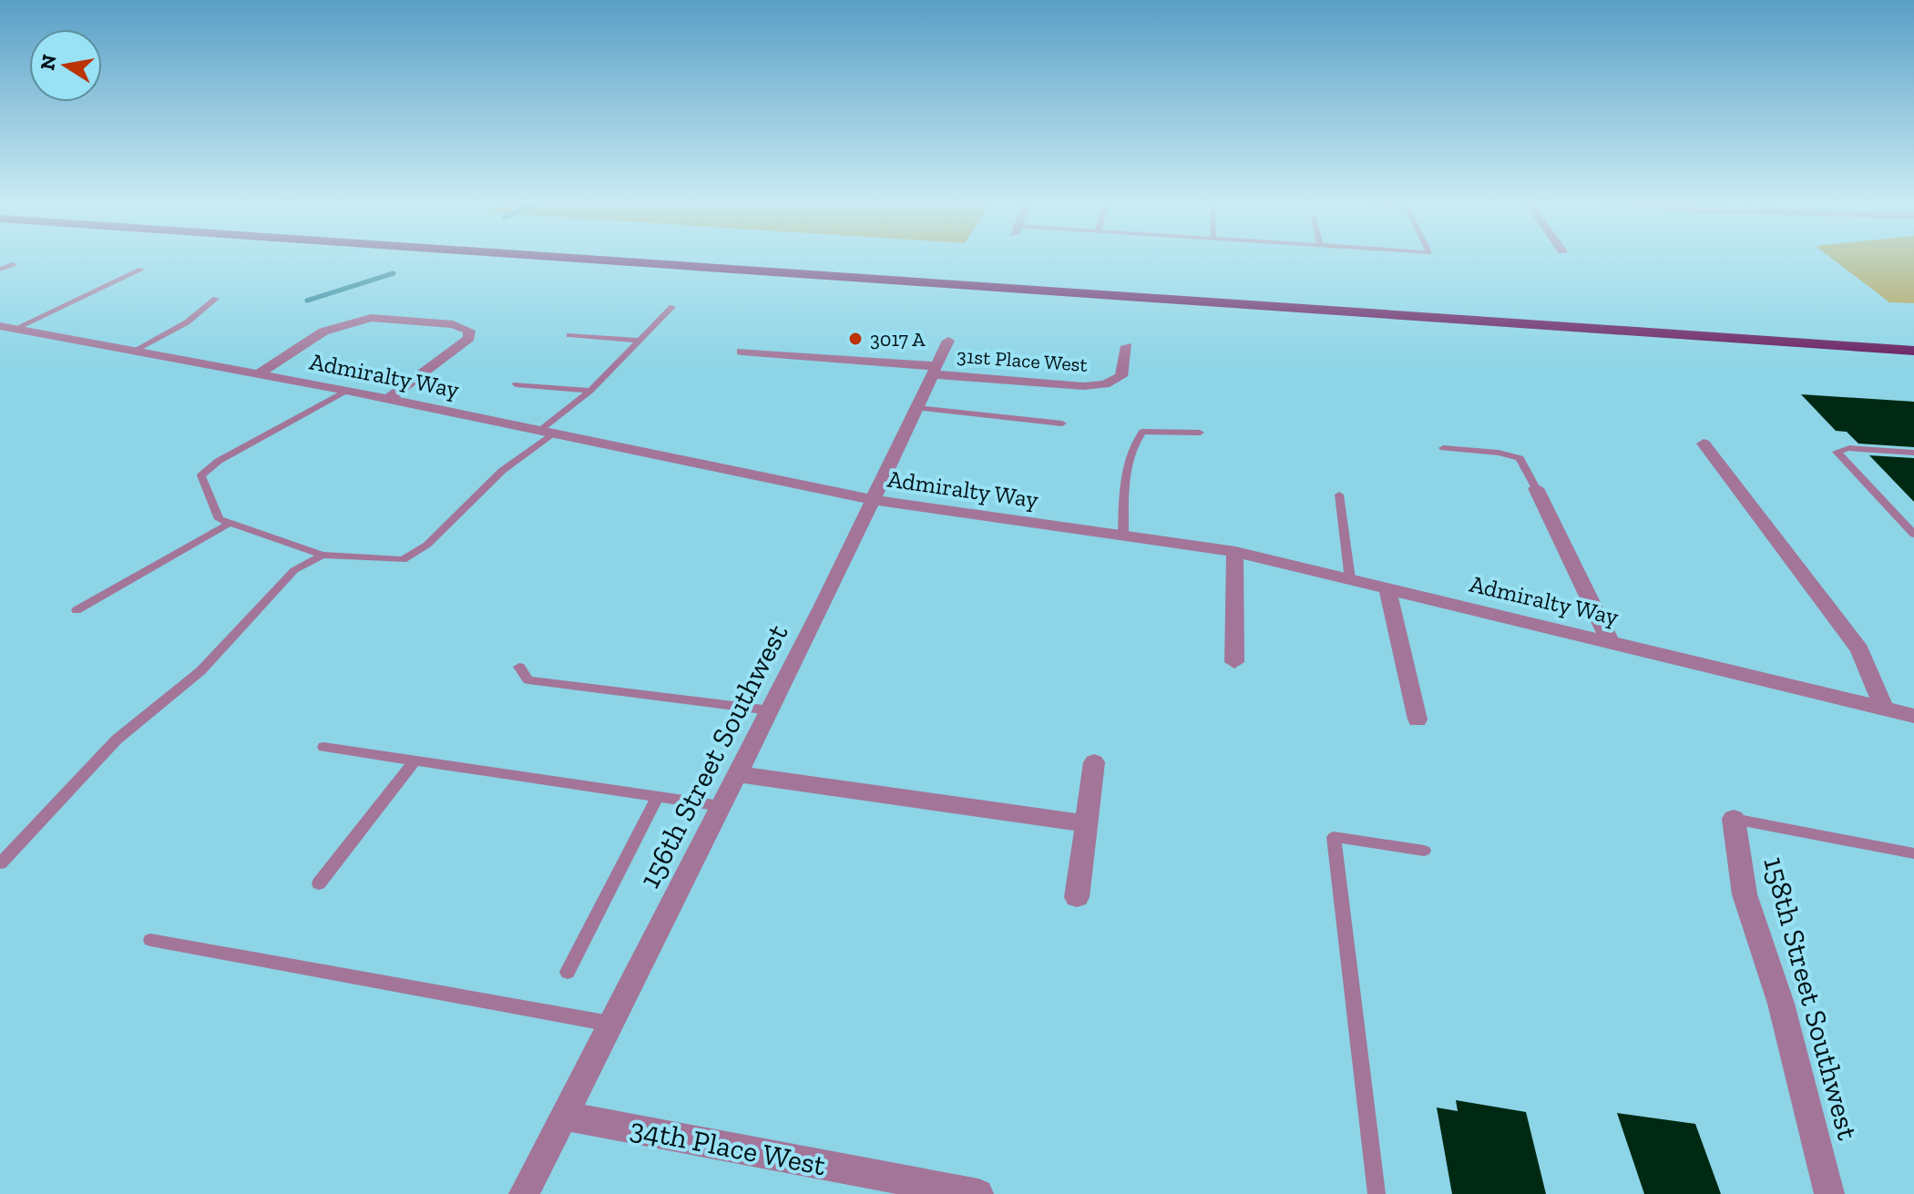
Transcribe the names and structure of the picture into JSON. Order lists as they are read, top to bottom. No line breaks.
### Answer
{"streets":{"street":["31st Place West","Admiralty Way","156th Street Southwest","158th Street Southwest","34th Place West"]},"crossings":[["31st Place West","156th Street Southwest"],["Admiralty Way","156th Street Southwest"],["156th Street Southwest","34th Place West"]],"places":["3017 A"],"north":"left"}
